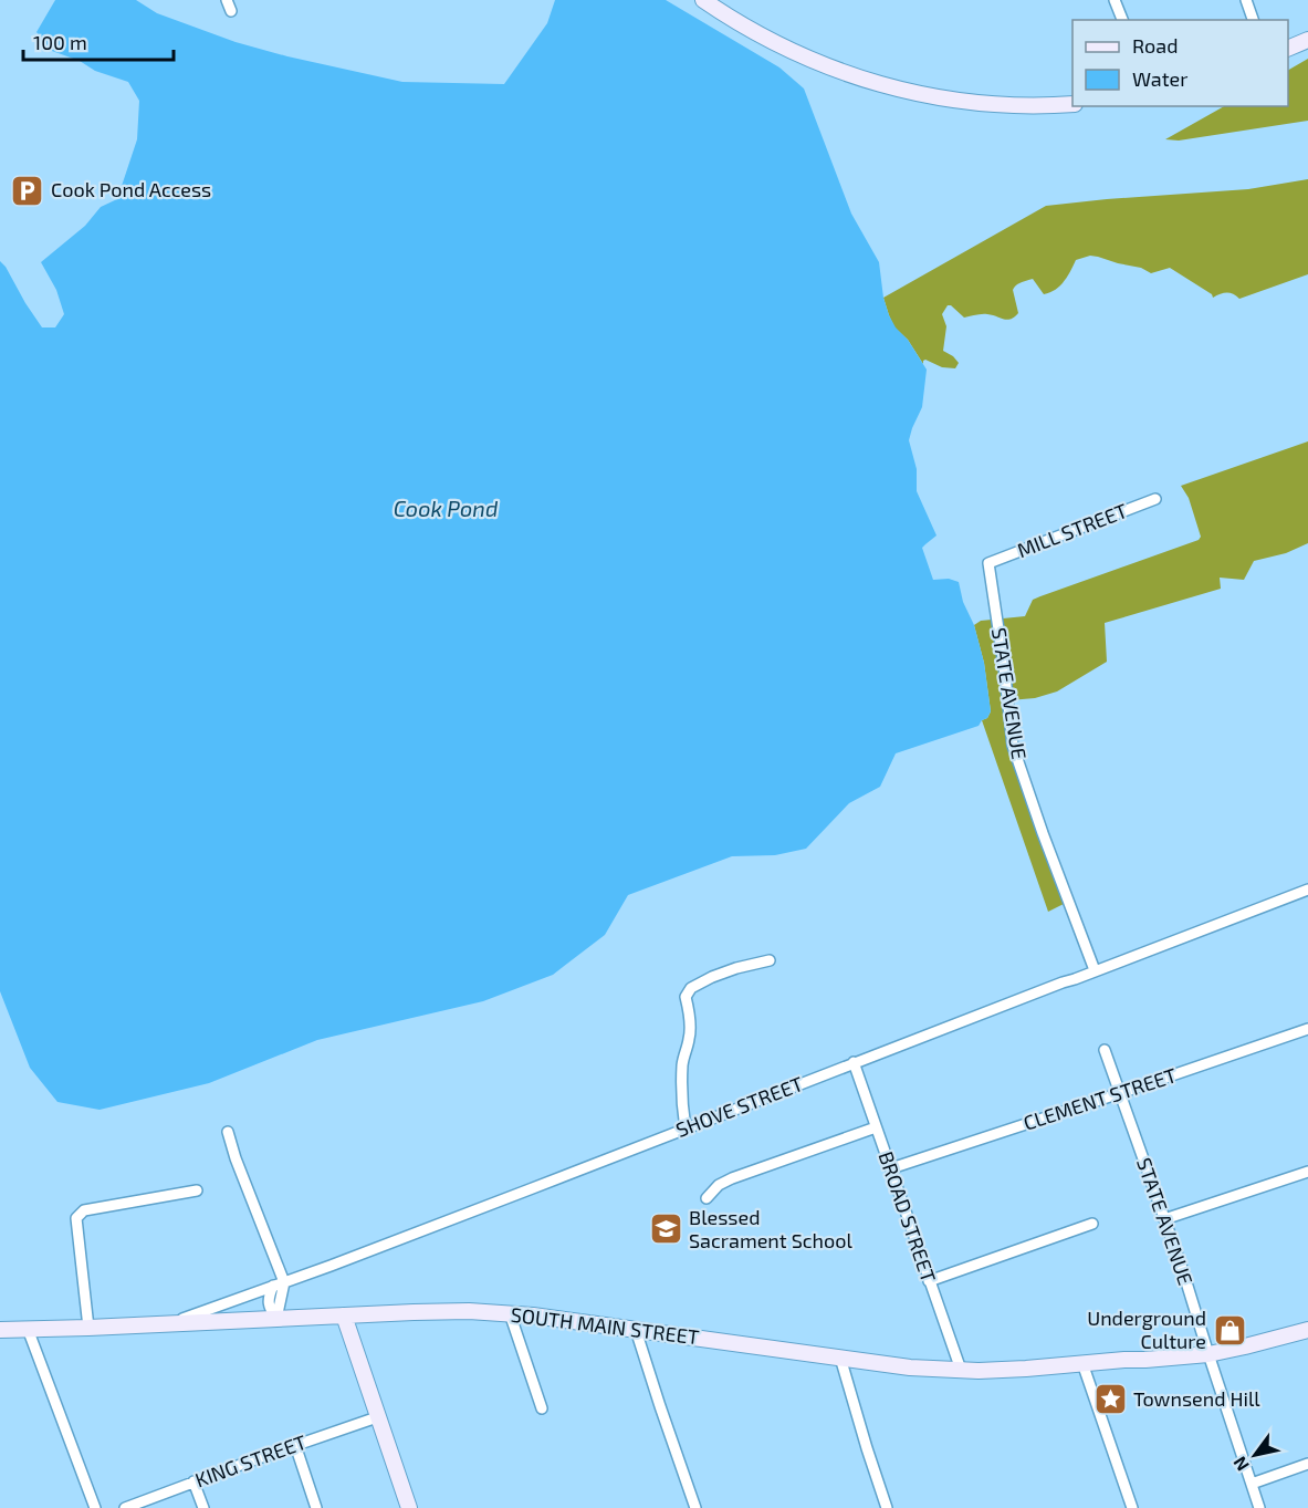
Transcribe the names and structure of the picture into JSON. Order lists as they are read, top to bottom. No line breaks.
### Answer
{"streets":{"main road":["SOUTH MAIN STREET"],"street":["MILL STREET","STATE AVENUE","CLEMENT STREET","SHOVE STREET","BROAD STREET","KING STREET"]},"crossings":[["MILL STREET","STATE AVENUE"],["STATE AVENUE","CLEMENT STREET"],["STATE AVENUE","SHOVE STREET"],["STATE AVENUE","SOUTH MAIN STREET"],["CLEMENT STREET","BROAD STREET"],["SHOVE STREET","BROAD STREET"],["SHOVE STREET","SOUTH MAIN STREET"],["BROAD STREET","SOUTH MAIN STREET"]],"water":["Cook Pond"],"places":{"parking":["Cook Pond Access"],"school or university":["Blessed Sacrament School"],"shop":["Underground Culture"],"place":["Townsend Hill"]},"legend":["Road","Water"],"scale_bar":"100 m","north":"bottom left"}
